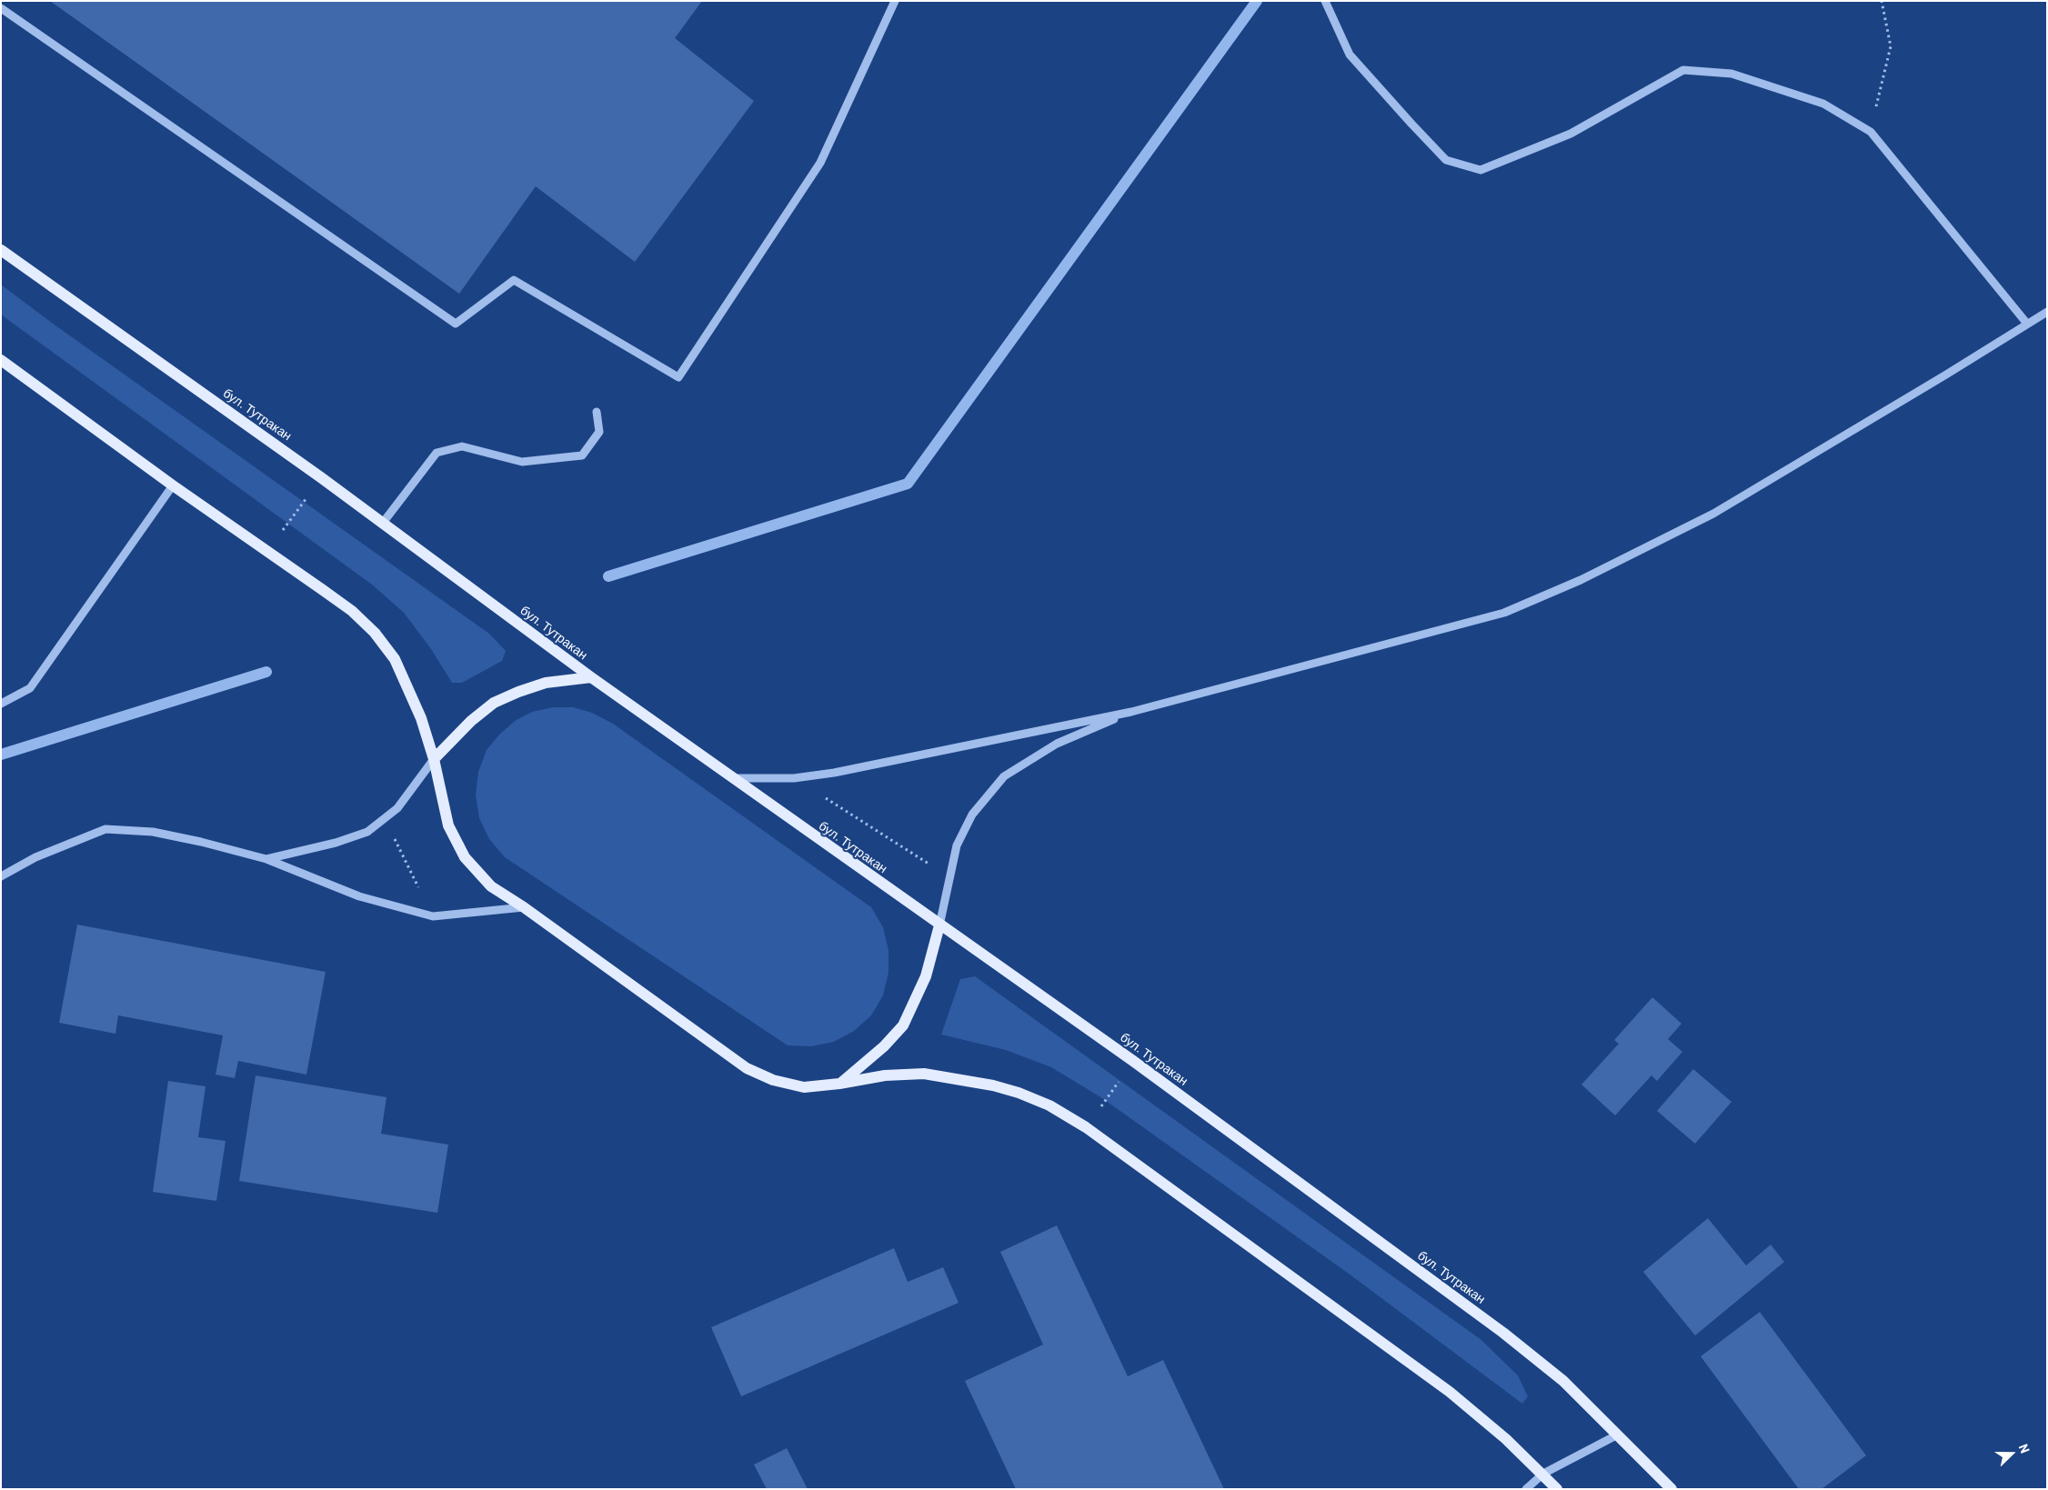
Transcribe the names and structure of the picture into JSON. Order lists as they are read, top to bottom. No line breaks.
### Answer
{"streets":{"main road":["бул. Тутракан"]},"north":"right"}
